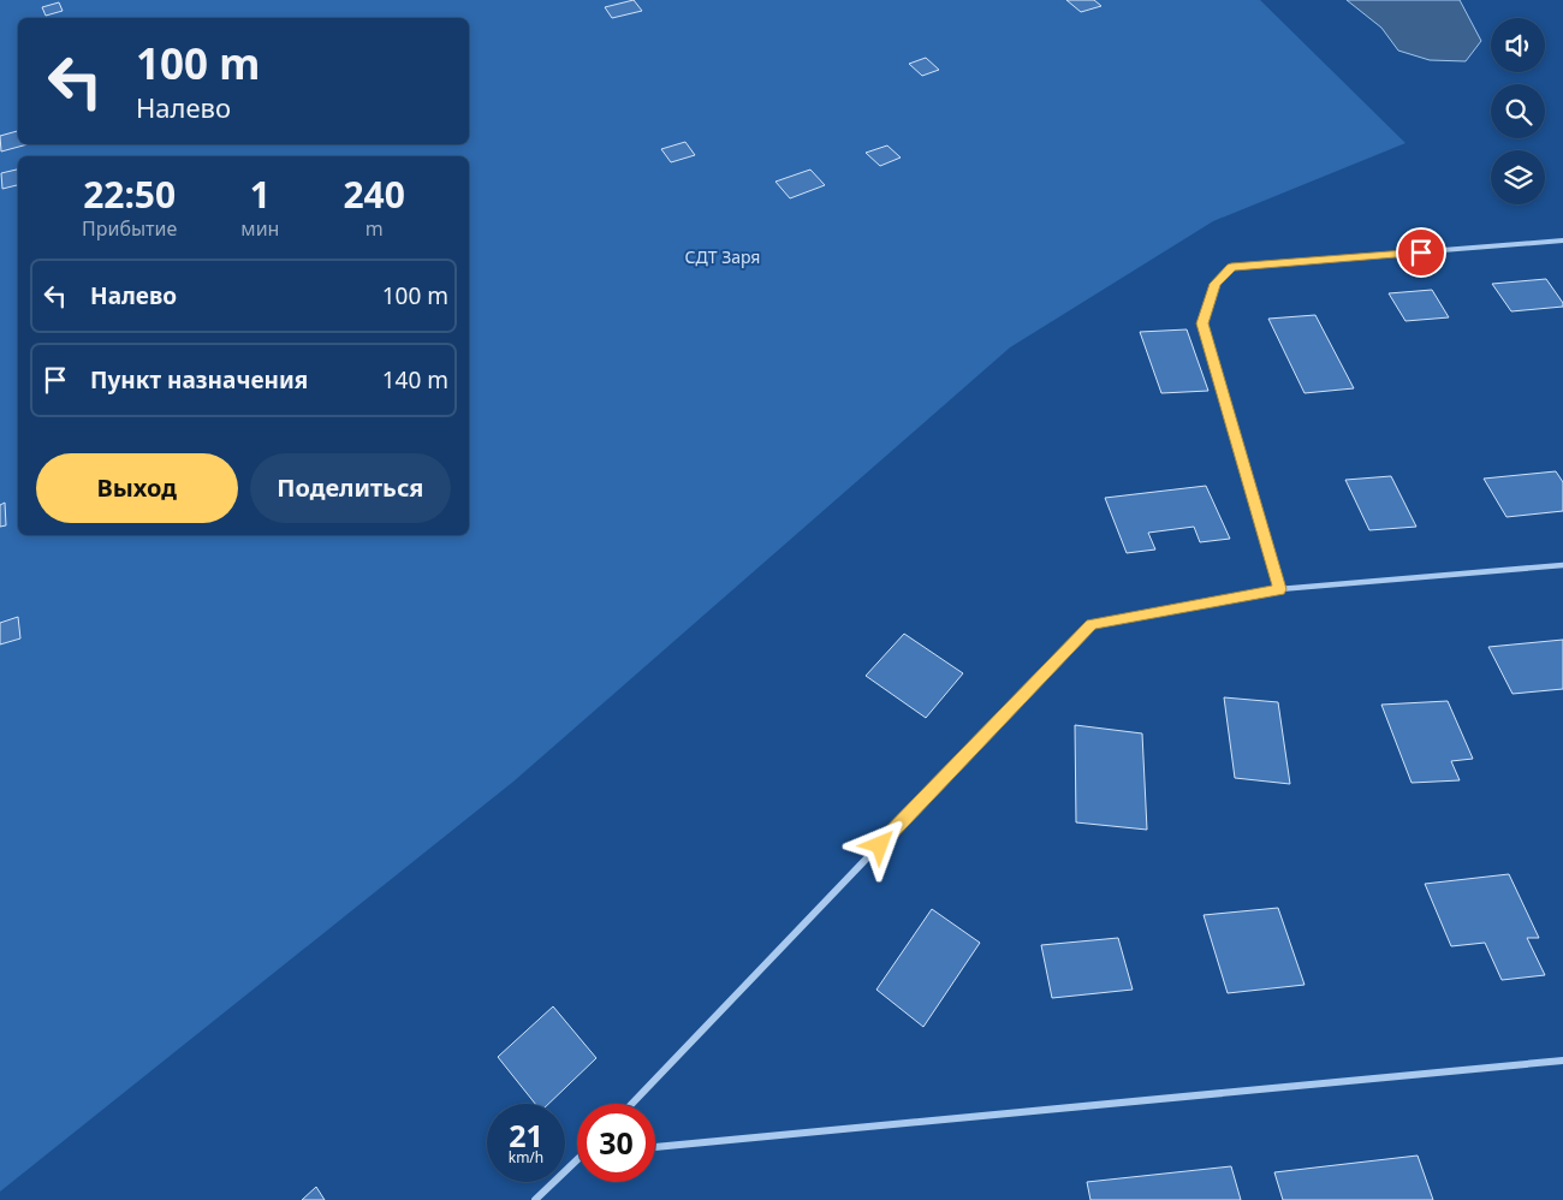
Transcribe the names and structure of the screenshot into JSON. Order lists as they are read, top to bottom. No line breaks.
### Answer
{"parks":["СДТ Заря"],"page":{"turn":["100 m","Налево"],"eta":["22:50","Прибытие","1","мин","240","m"],"list":[{"name":"Налево","value":"100 m"},{"name":"Пункт назначения","value":"140 m"}],"buttons":["Выход","Поделиться"],"speed":"21 km/h","limit":"30"}}
